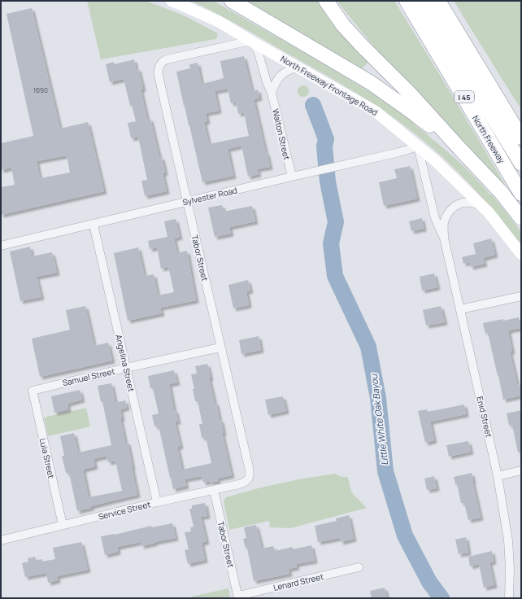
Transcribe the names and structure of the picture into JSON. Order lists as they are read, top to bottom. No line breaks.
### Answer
{"streets":{"highway":["I 45","North Freeway"],"main road":["North Freeway Frontage Road"],"street":["Walton Street","Sylvester Road","Tabor Street","Angelina Street","Samuel Street","Enid Street","Lula Street","Service Street","Lenard Street"]},"crossings":[["North Freeway Frontage Road","Walton Street"],["North Freeway Frontage Road","Sylvester Road"],["North Freeway Frontage Road","Tabor Street"],["North Freeway Frontage Road","Enid Street"],["Walton Street","Sylvester Road"],["Walton Street","Tabor Street"],["Sylvester Road","Tabor Street"],["Sylvester Road","Angelina Street"],["Sylvester Road","Enid Street"],["Tabor Street","Samuel Street"],["Tabor Street","Service Street"],["Tabor Street","Lenard Street"],["Angelina Street","Samuel Street"],["Angelina Street","Service Street"],["Samuel Street","Lula Street"],["Lula Street","Service Street"]],"water":["Little White Oak Bayou"],"house_numbers":["1690"]}
